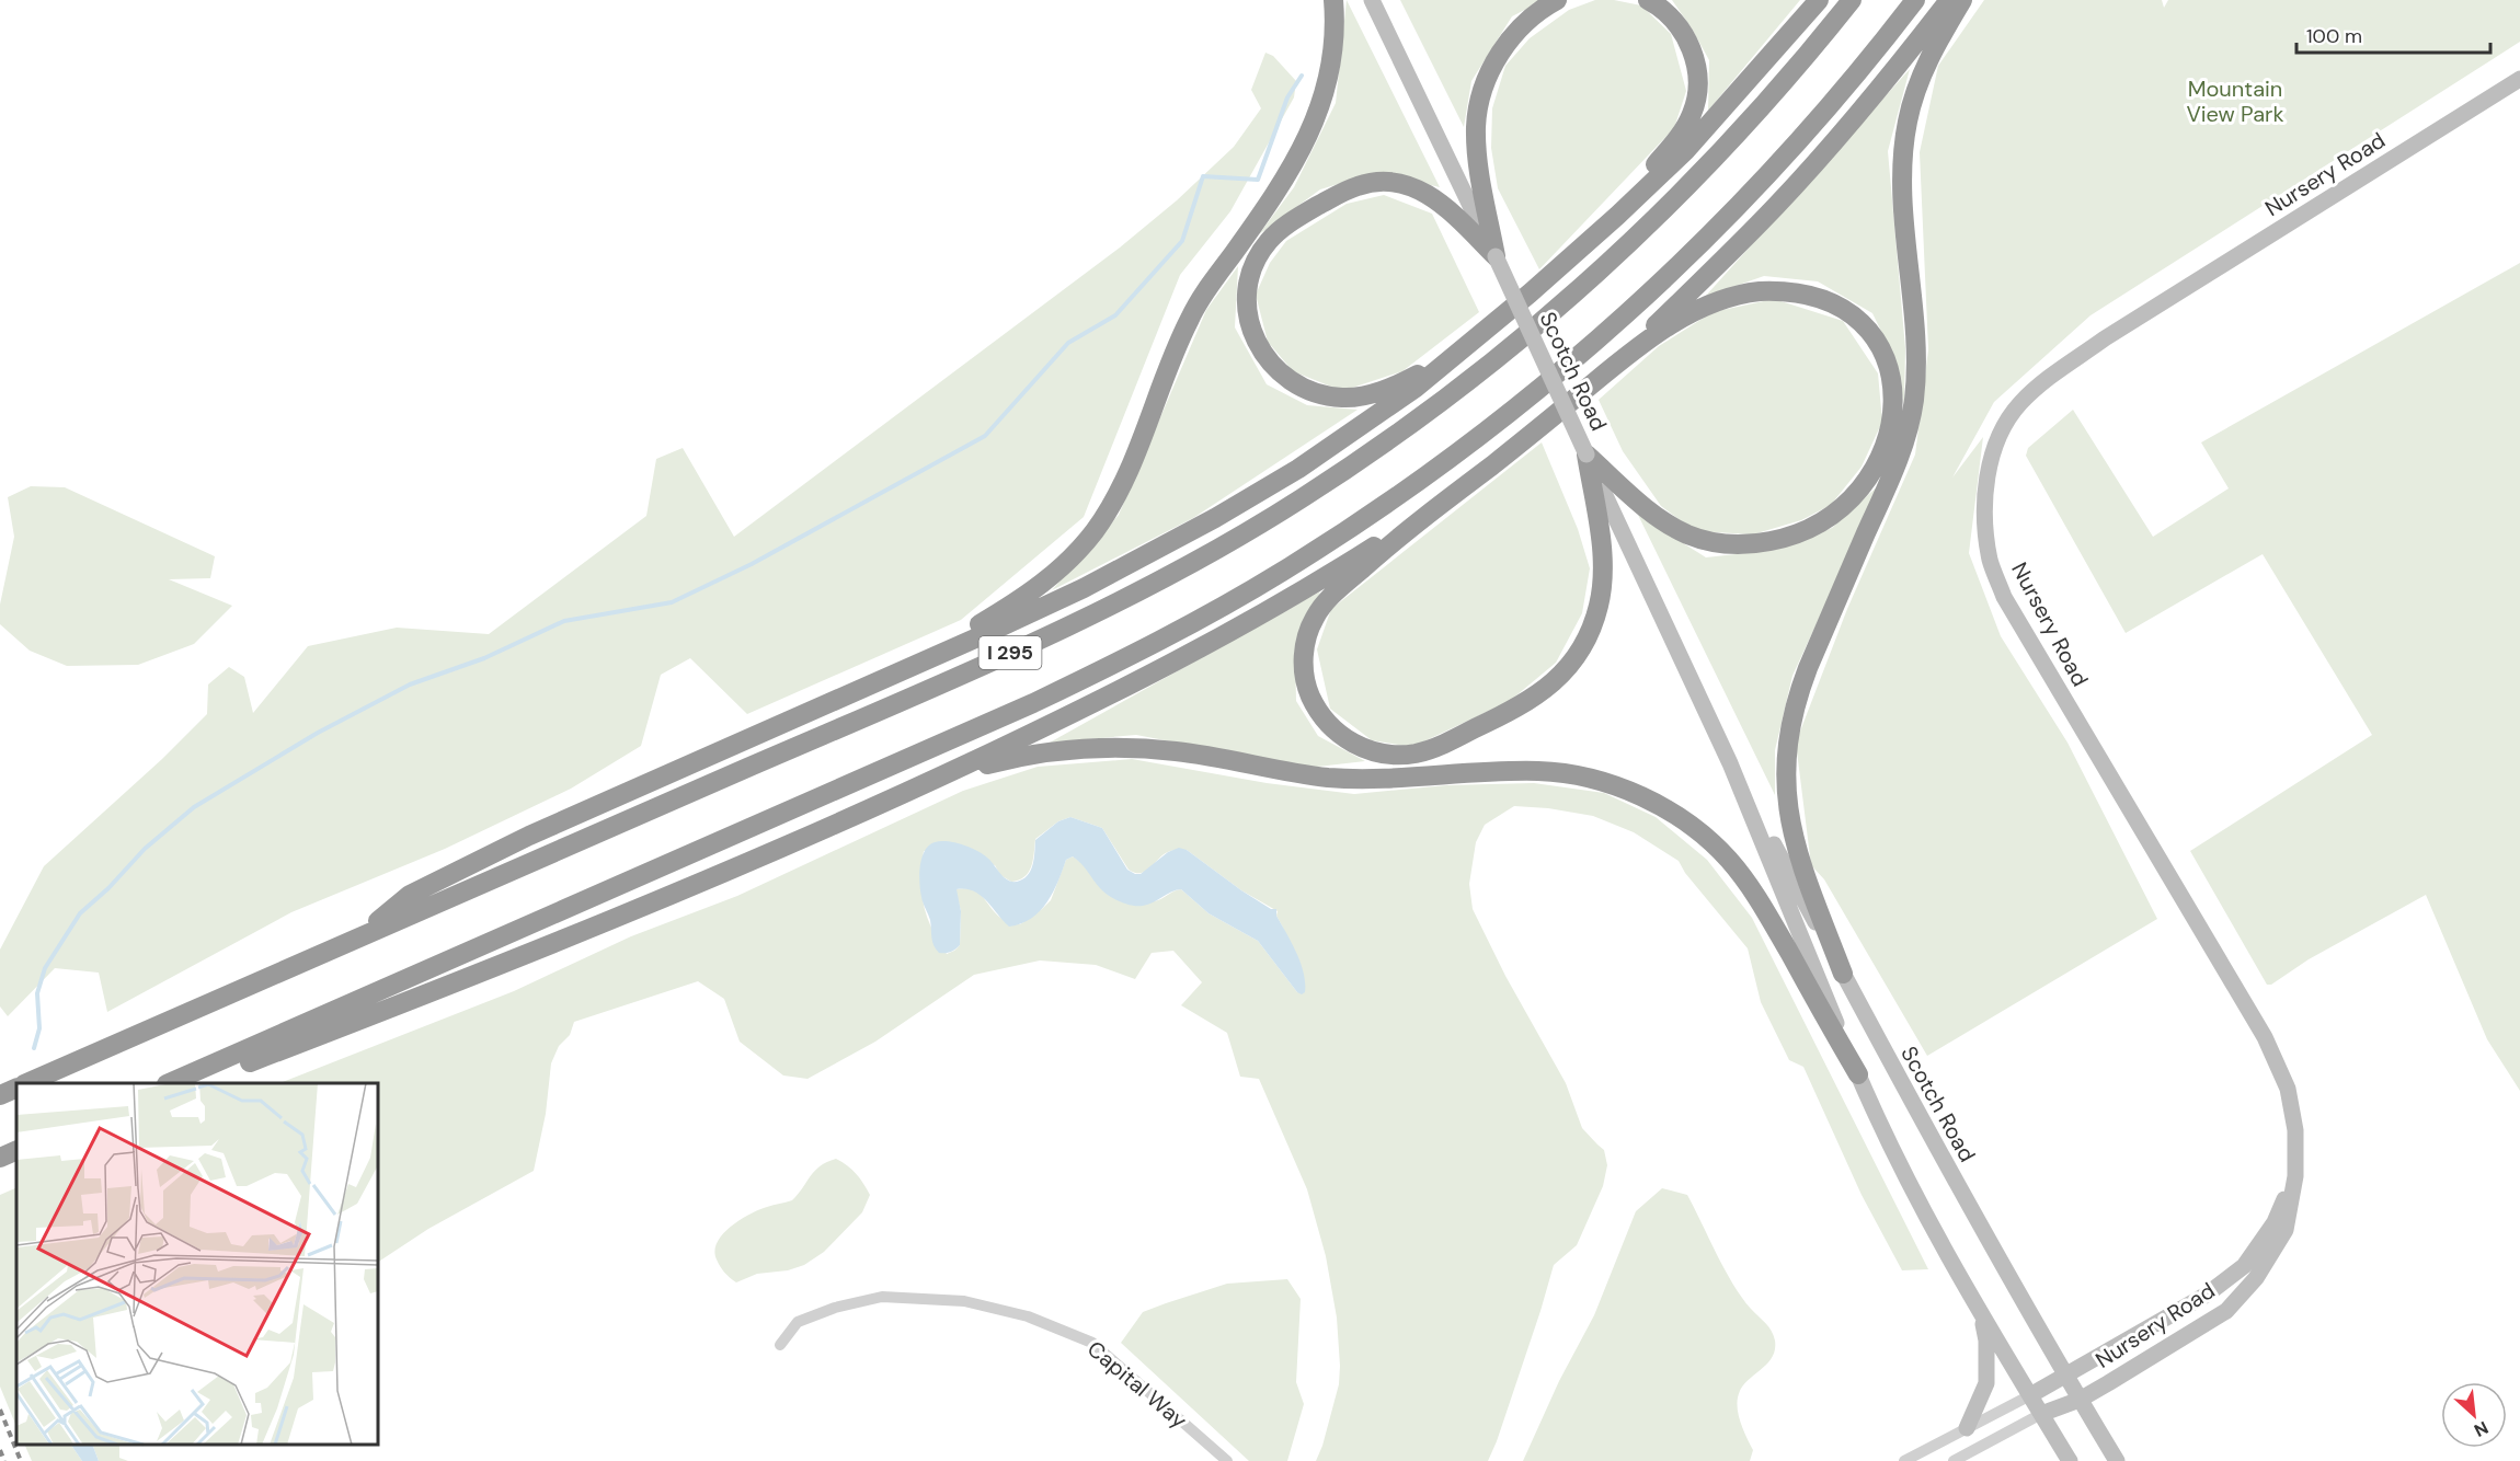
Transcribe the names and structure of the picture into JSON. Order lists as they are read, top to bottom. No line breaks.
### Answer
{"streets":{"highway":["I 295"],"main road":["Nursery Road","Scotch Road"],"street":["Capital Way"]},"crossings":[["Nursery Road","Scotch Road"]],"parks":["Mountain View Park"],"scale_bar":"100 m","north":"bottom right"}
